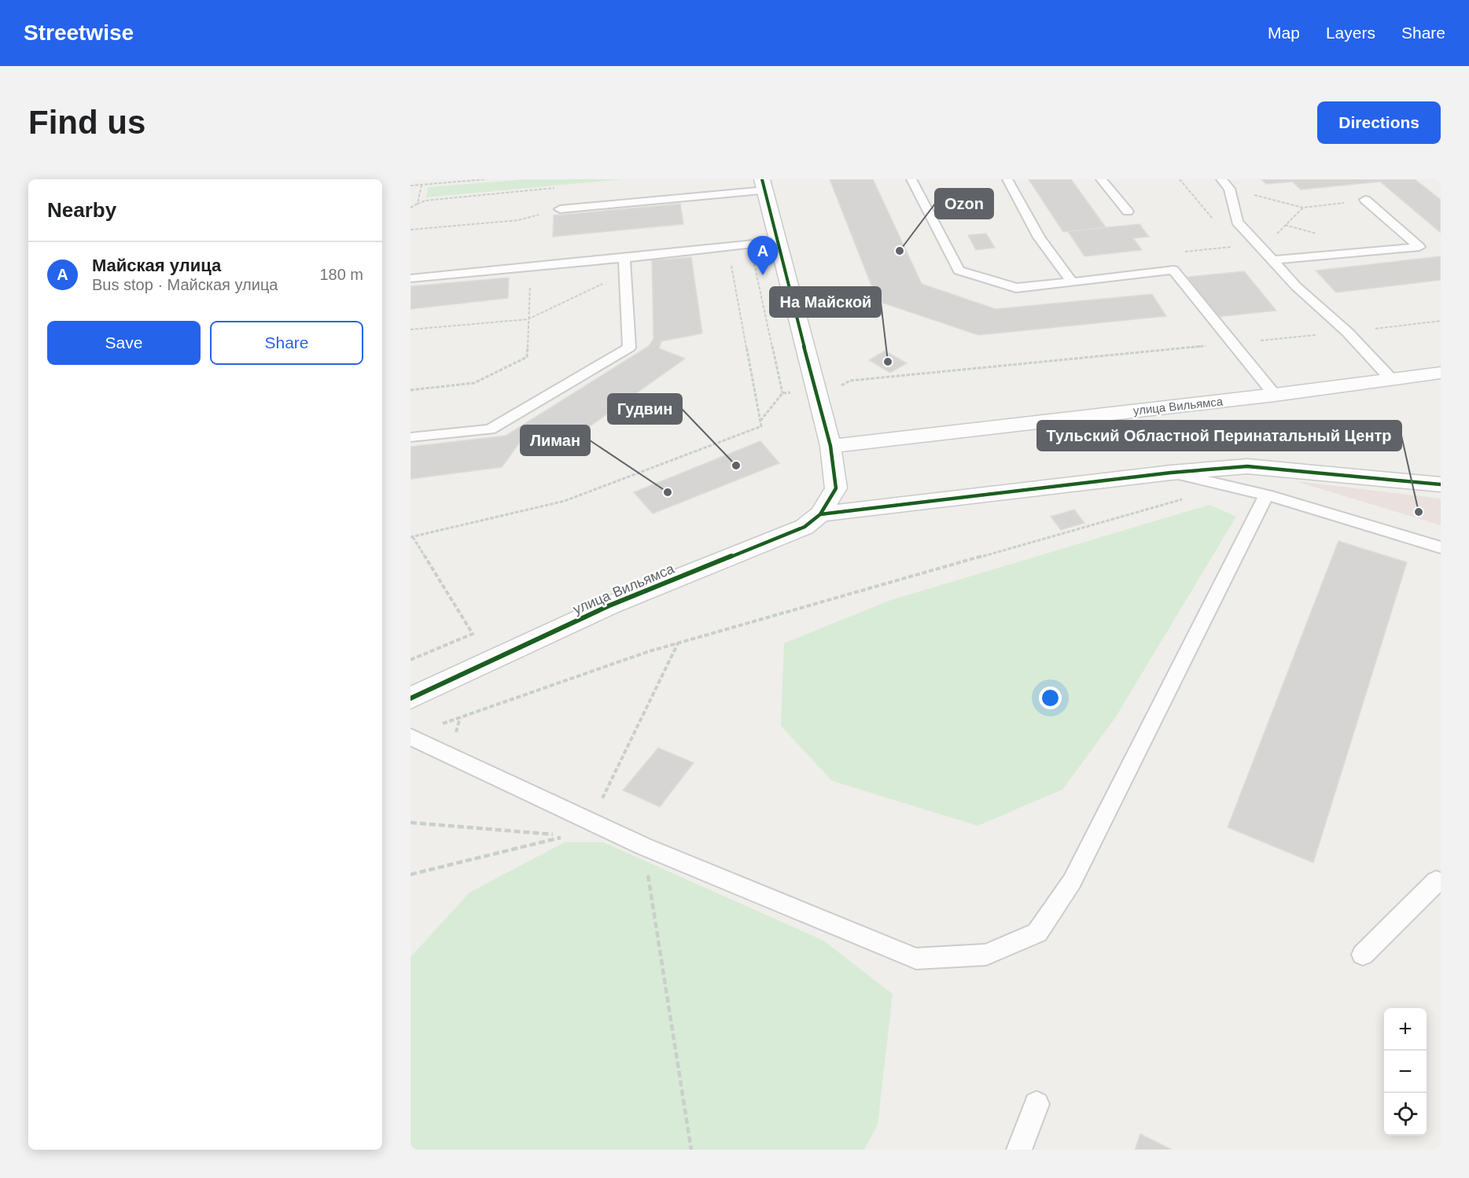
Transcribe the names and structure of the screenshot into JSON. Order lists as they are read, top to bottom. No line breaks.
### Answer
{"streets":{"street":["улица Вильямса"]},"places":["Ozon","На Майской","Гудвин","Лиман","Тульский Областной Перинатальный Центр"],"page":{"header":"Streetwise","nav":["Map","Layers","Share"],"buttons":["Directions",["Save","Share"]],"title":"Find us","heading":"Nearby","pins":"A","list":[{"mark":"A","name":"Майская улица","note":"Bus stop · Майская улица","value":"180 m"}],"map_buttons":["+","−"]}}
